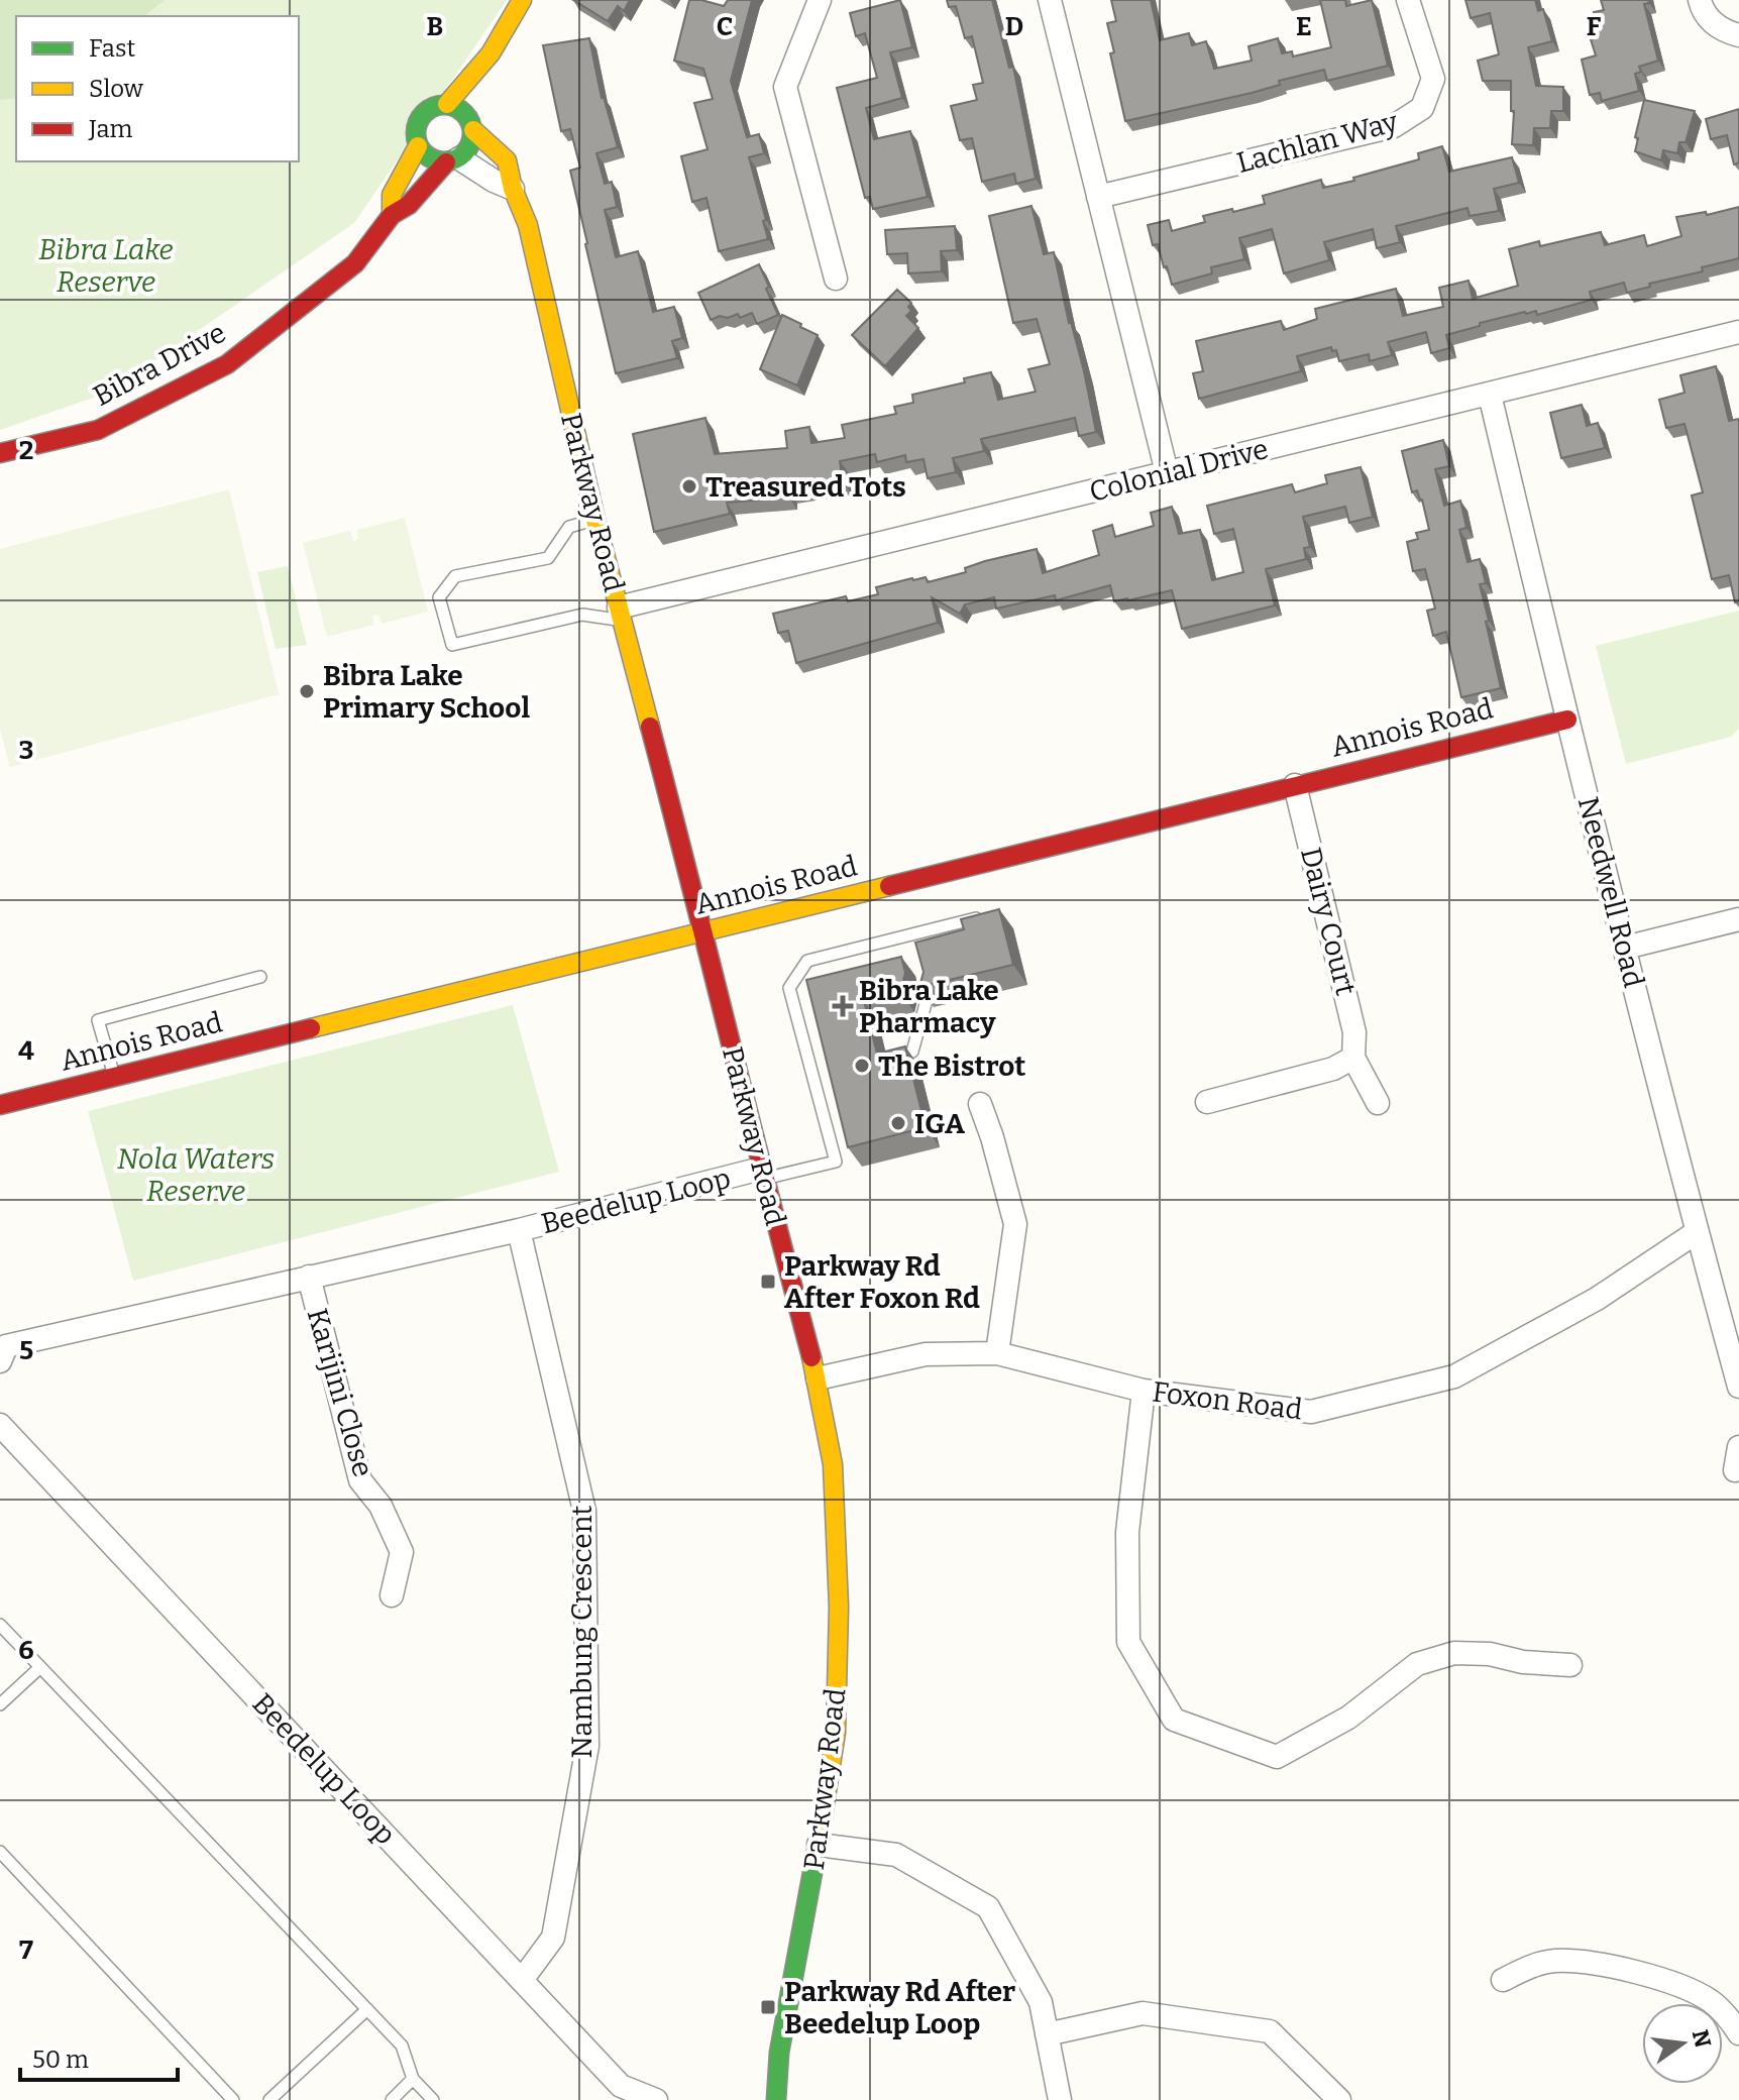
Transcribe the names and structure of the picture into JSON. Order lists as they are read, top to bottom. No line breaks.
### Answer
{"streets":{"street":["Lachlan Way","Bibra Drive","Colonial Drive","Parkway Road","Annois Road","Needwell Road","Dairy Court","Beedelup Loop","Karijini Close","Foxon Road","Nambung Crescent"]},"crossings":[["Bibra Drive","Parkway Road"],["Colonial Drive","Parkway Road"],["Colonial Drive","Needwell Road"],["Parkway Road","Annois Road"],["Parkway Road","Beedelup Loop"],["Parkway Road","Foxon Road"],["Annois Road","Needwell Road"],["Annois Road","Dairy Court"],["Needwell Road","Foxon Road"],["Beedelup Loop","Karijini Close"],["Beedelup Loop","Nambung Crescent"]],"parks":["Bibra Lake Reserve","Nola Waters Reserve"],"places":{"other":["Treasured Tots","Bibra Lake Primary School","The Bistrot","IGA"],"health":["Bibra Lake Pharmacy"],"transit":["Parkway Rd After Foxon Rd","Parkway Rd After Beedelup Loop"]},"legend":["Fast","Slow","Jam"],"scale_bar":"50 m","north":"right","grid":{"columns":["B","C","D","E","F"],"rows":["2","3","4","5","6","7"]}}
